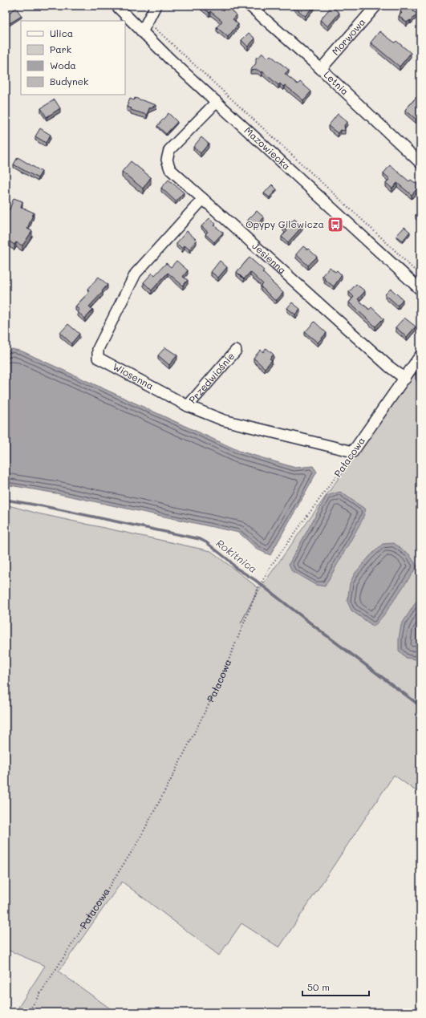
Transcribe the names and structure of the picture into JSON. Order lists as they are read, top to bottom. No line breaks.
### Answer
{"streets":{"street":["Morwowa","Letnia","Mazowiecka","Jesienna","Wiosenna","Przedwiośnie","Pałacowa"]},"crossings":[["Morwowa","Letnia"],["Mazowiecka","Jesienna"],["Jesienna","Wiosenna"],["Jesienna","Pałacowa"],["Wiosenna","Przedwiośnie"],["Wiosenna","Pałacowa"]],"water":["Rokitnica"],"places":{"bus stop":["Opypy Gilewicza"]},"legend":["Ulica","Park","Woda","Budynek"],"scale_bar":"50 m"}
